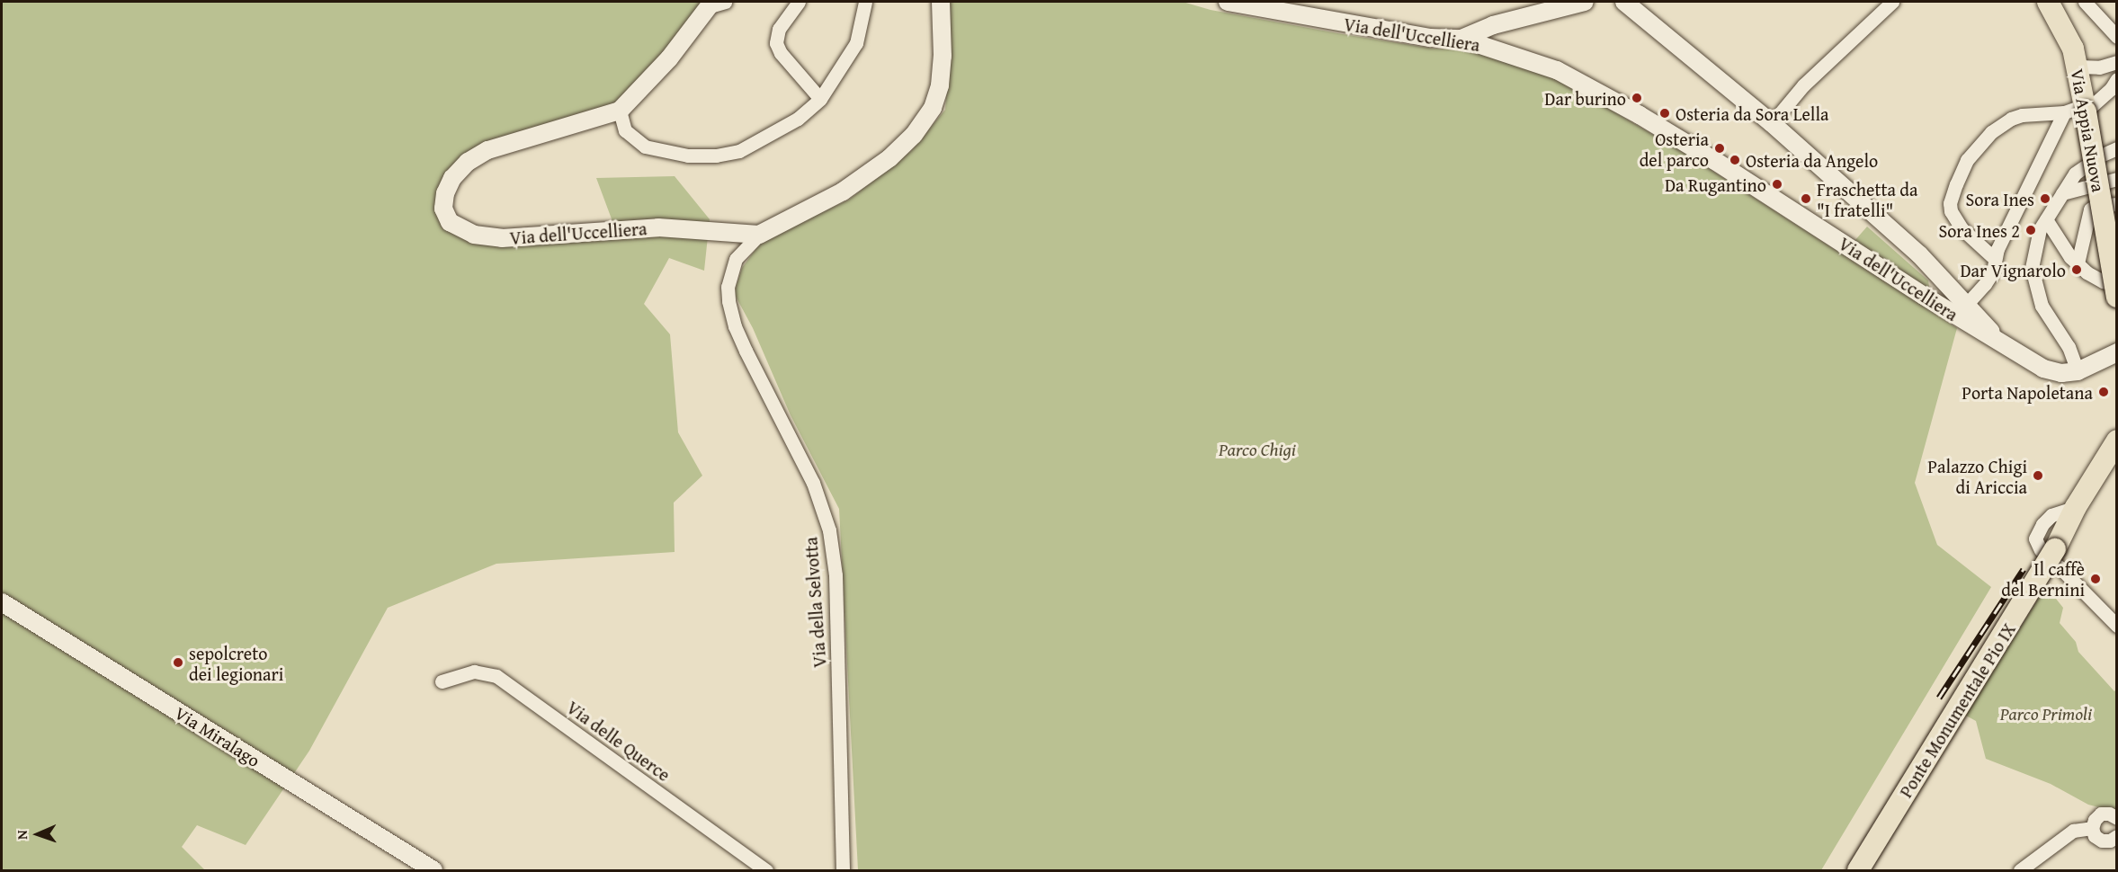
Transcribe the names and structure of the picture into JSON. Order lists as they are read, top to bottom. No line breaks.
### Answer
{"streets":{"main road":["Via Appia Nuova","Ponte Monumentale Pio IX"],"street":["Via dell'Uccelliera","Via della Selvotta","Via Miralago","Via delle Querce"]},"crossings":[["Via dell'Uccelliera","Via della Selvotta"]],"parks":["Parco Chigi","Parco Primoli"],"places":["Dar burino","Osteria da Sora Lella","Osteria del parco","Osteria da Angelo","Da Rugantino","Fraschetta da \"I fratelli\"","Sora Ines","Sora Ines 2","Dar Vignarolo","Porta Napoletana","Palazzo Chigi di Ariccia","Il caffè del Bernini","sepolcreto dei legionari"],"north":"left"}
